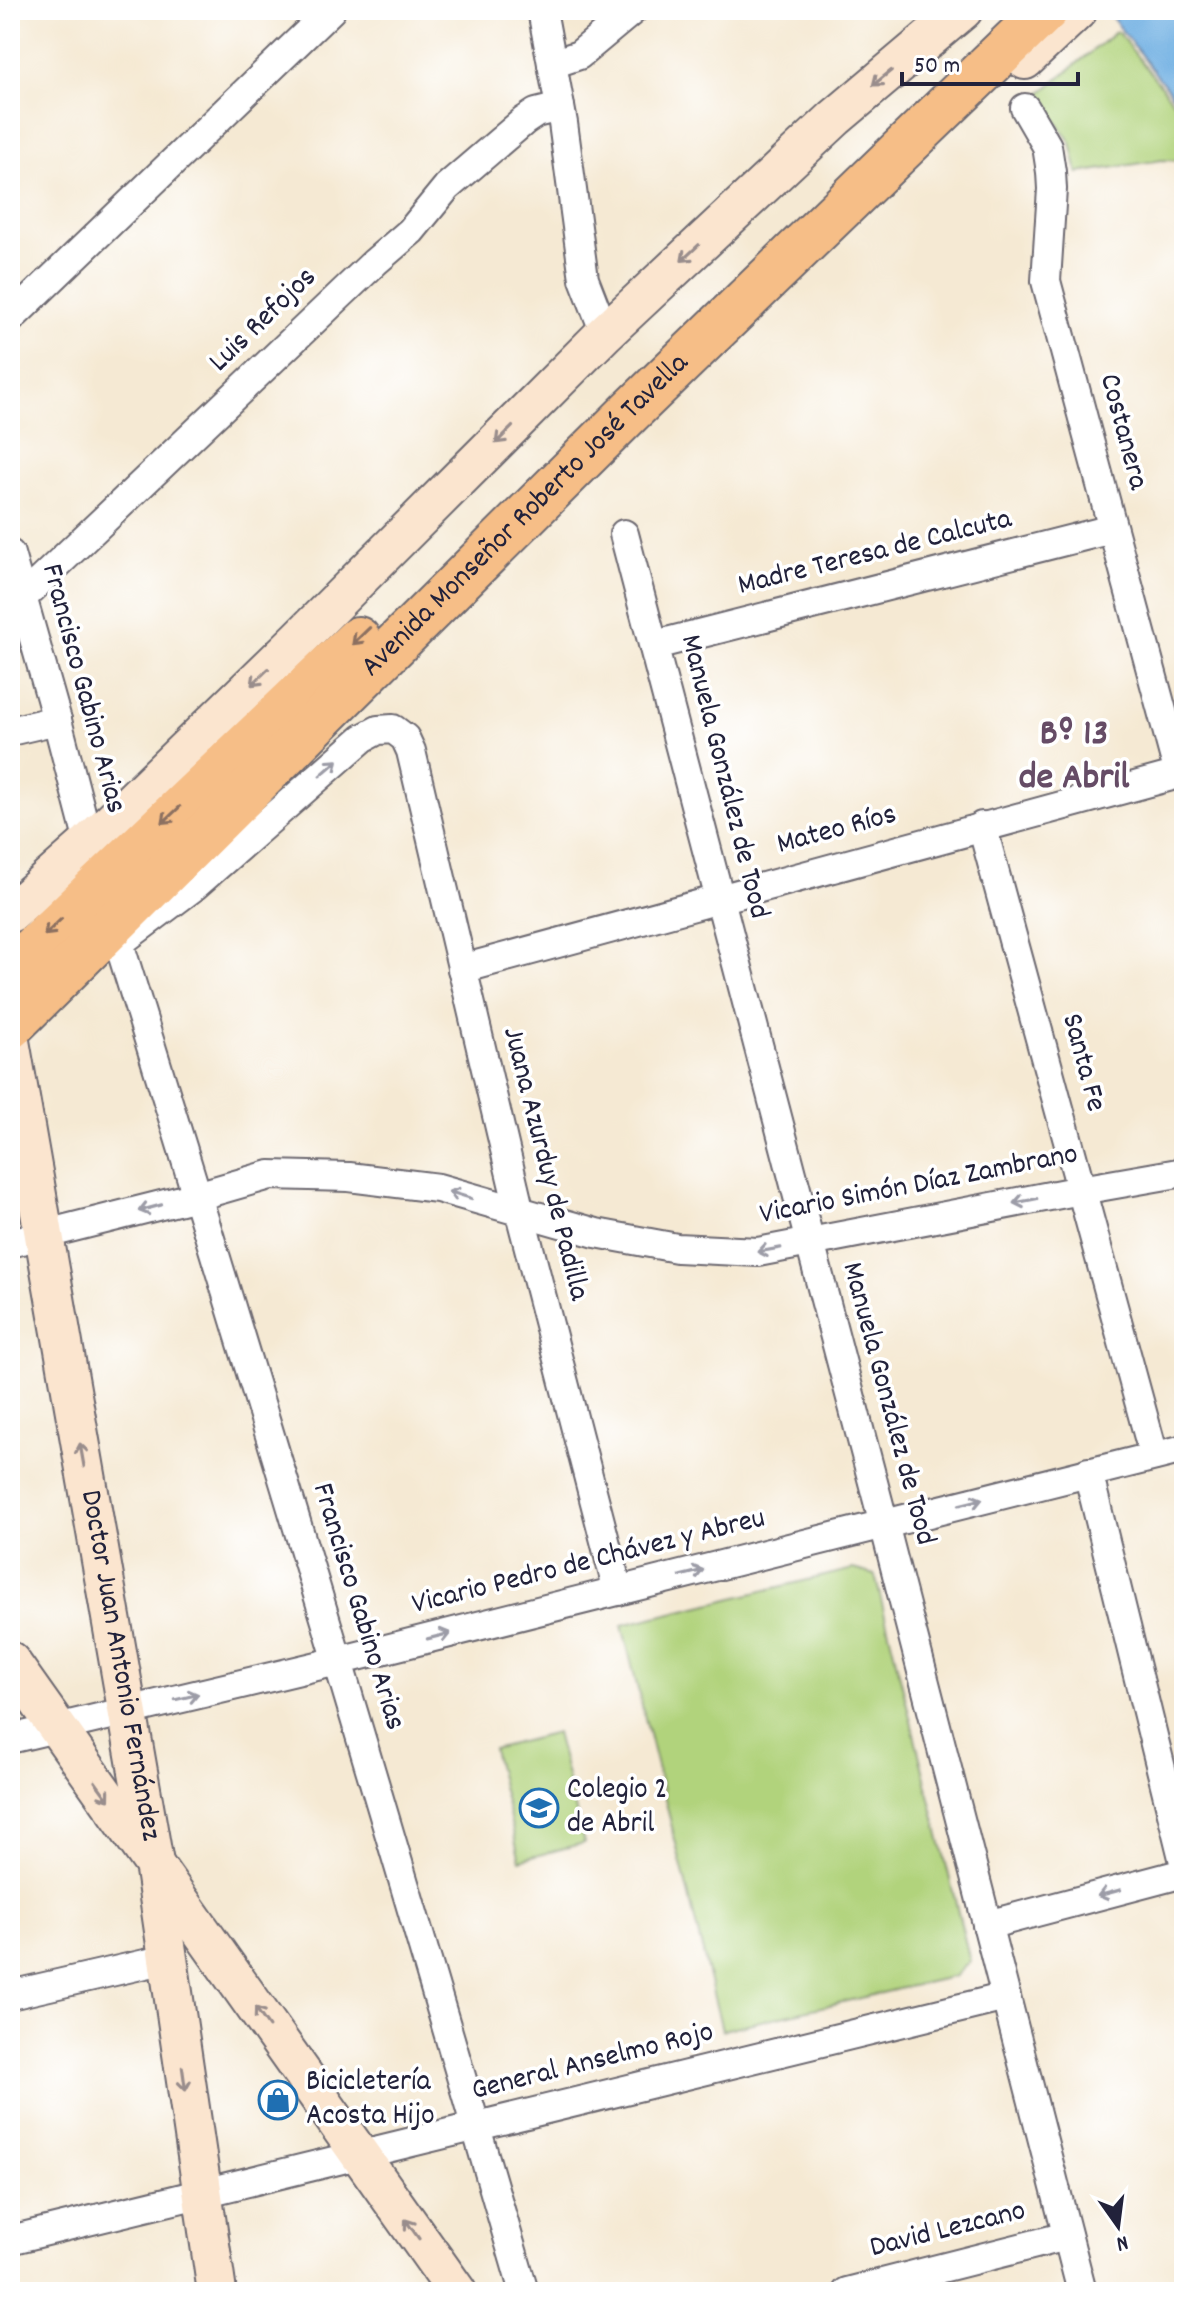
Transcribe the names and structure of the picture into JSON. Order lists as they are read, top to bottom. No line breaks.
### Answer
{"streets":{"highway":["Avenida Monseñor Roberto José Tavella"],"street":["Luis Refojos","Costanera","Madre Teresa de Calcuta","Francisco Gabino Arias","Manuela González de Tood","Mateo Ríos","Santa Fe","Juana Azurduy de Padilla","Vicario Simón Díaz Zambrano","Vicario Pedro de Chávez y Abreu","Doctor Juan Antonio Fernández","General Anselmo Rojo","David Lezcano"]},"crossings":[["Luis Refojos","Francisco Gabino Arias"],["Costanera","Madre Teresa de Calcuta"],["Costanera","Mateo Ríos"],["Madre Teresa de Calcuta","Manuela González de Tood"],["Francisco Gabino Arias","Juana Azurduy de Padilla"],["Francisco Gabino Arias","Vicario Simón Díaz Zambrano"],["Francisco Gabino Arias","Vicario Pedro de Chávez y Abreu"],["Francisco Gabino Arias","General Anselmo Rojo"],["Manuela González de Tood","Mateo Ríos"],["Manuela González de Tood","Vicario Simón Díaz Zambrano"],["Manuela González de Tood","Vicario Pedro de Chávez y Abreu"],["Manuela González de Tood","General Anselmo Rojo"],["Manuela González de Tood","David Lezcano"],["Mateo Ríos","Santa Fe"],["Mateo Ríos","Juana Azurduy de Padilla"],["Santa Fe","Vicario Simón Díaz Zambrano"],["Santa Fe","Vicario Pedro de Chávez y Abreu"],["Juana Azurduy de Padilla","Vicario Simón Díaz Zambrano"],["Juana Azurduy de Padilla","Vicario Pedro de Chávez y Abreu"],["Vicario Simón Díaz Zambrano","Doctor Juan Antonio Fernández"],["Vicario Pedro de Chávez y Abreu","Doctor Juan Antonio Fernández"],["Doctor Juan Antonio Fernández","General Anselmo Rojo"]],"one_way":["Vicario Simón Díaz Zambrano","Vicario Pedro de Chávez y Abreu"],"districts":["Bº 13 de Abril"],"places":{"school or university":["Colegio 2 de Abril"],"shop":["Bicicletería Acosta Hijo"]},"scale_bar":"50 m","north":"bottom"}
